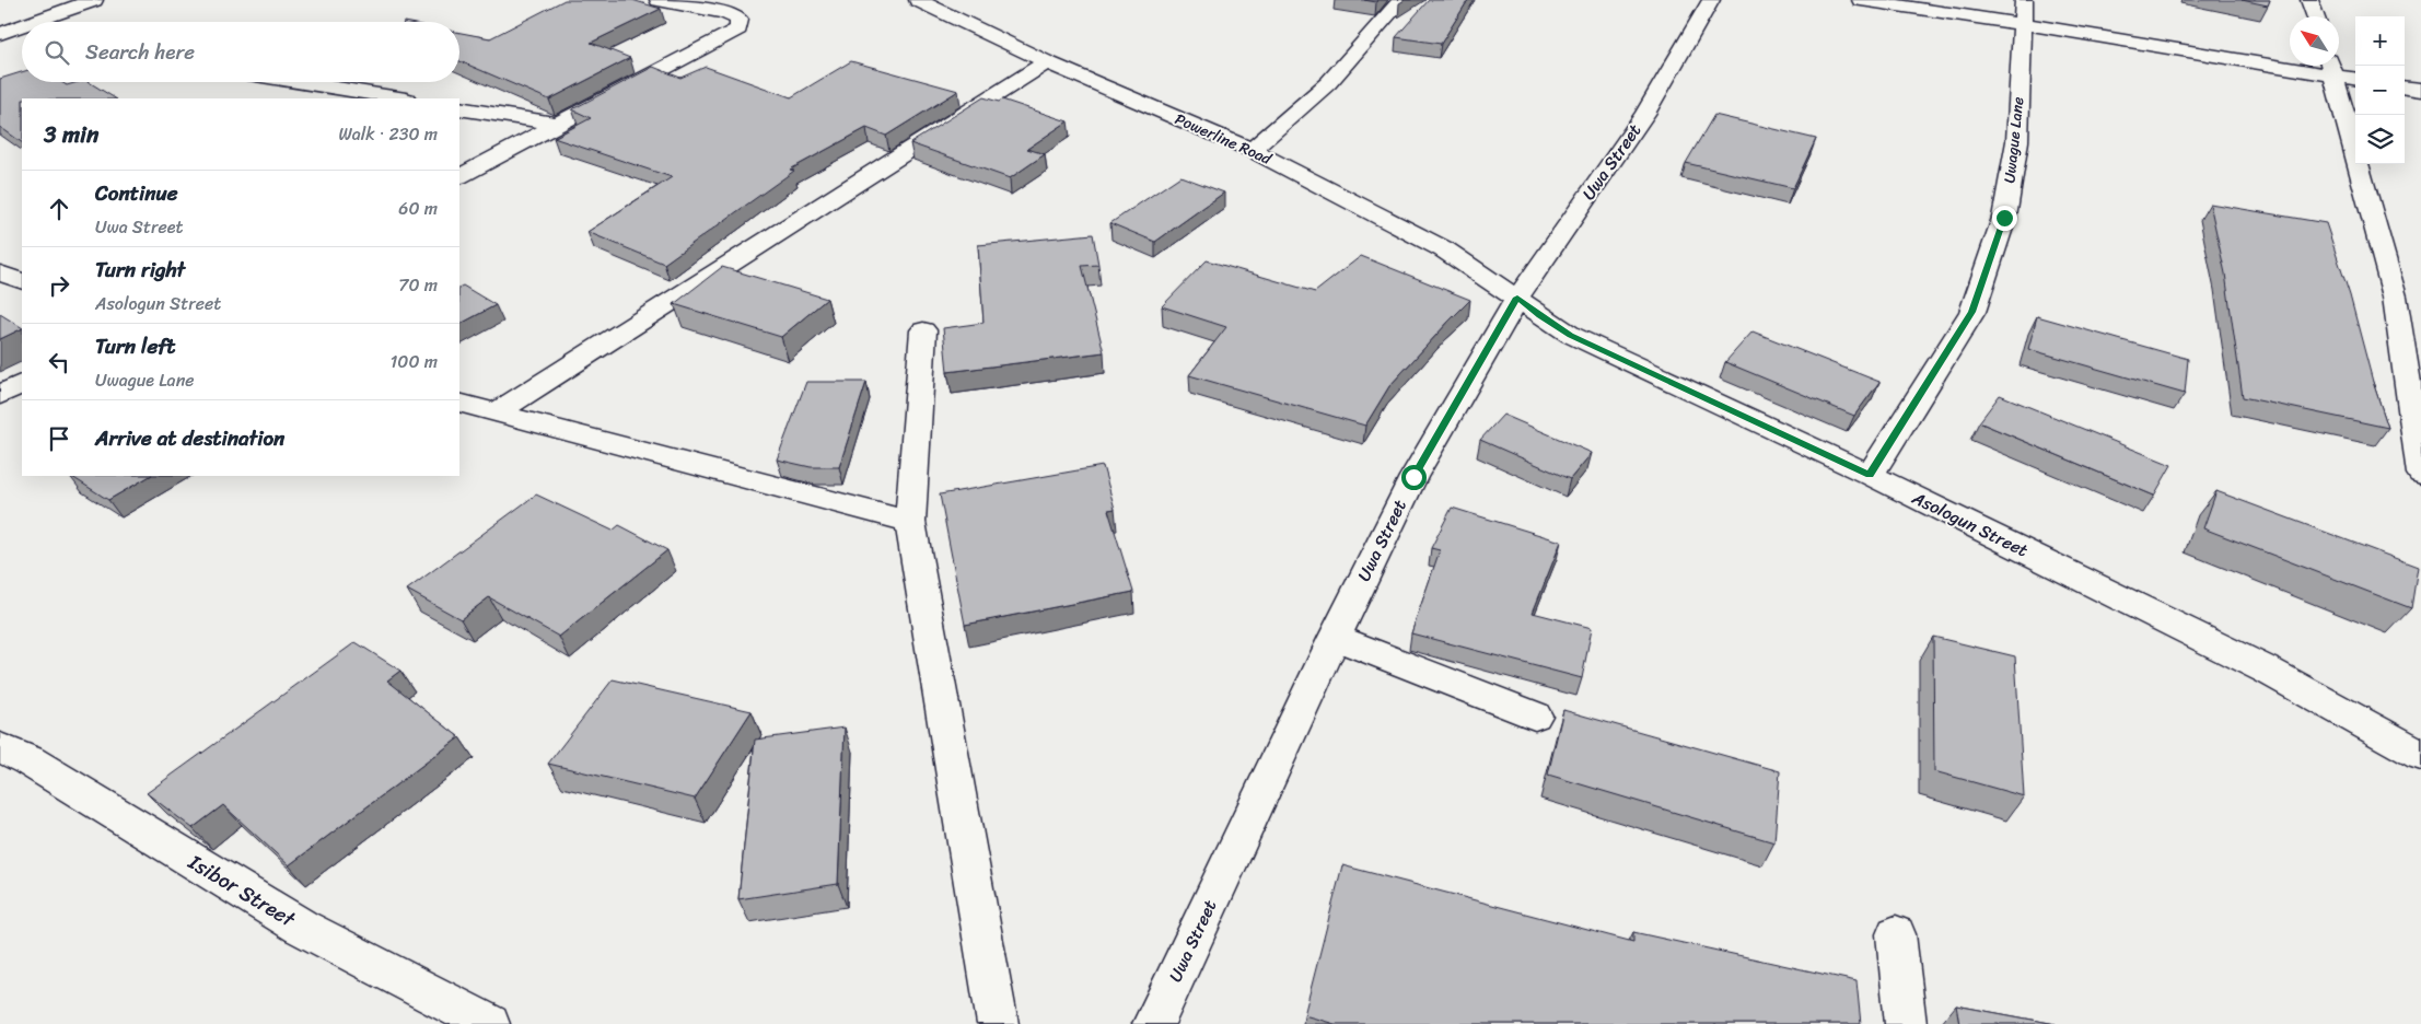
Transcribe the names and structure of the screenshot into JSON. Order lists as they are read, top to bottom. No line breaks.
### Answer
{"streets":{"street":["Powerline Road","Uwague Lane","Uwa Street","Asologun Street","Isibor Street"]},"crossings":[["Powerline Road","Uwa Street"],["Powerline Road","Asologun Street"],["Uwague Lane","Asologun Street"],["Uwa Street","Asologun Street"]],"north":"top left","page":{"map_buttons":["+","−"],"search":"Search here","heading":["3 min","Walk · 230 m"],"list":[["Continue","Uwa Street","60 m"],["Turn right","Asologun Street","70 m"],["Turn left","Uwague Lane","100 m"],"Arrive at destination"]}}
